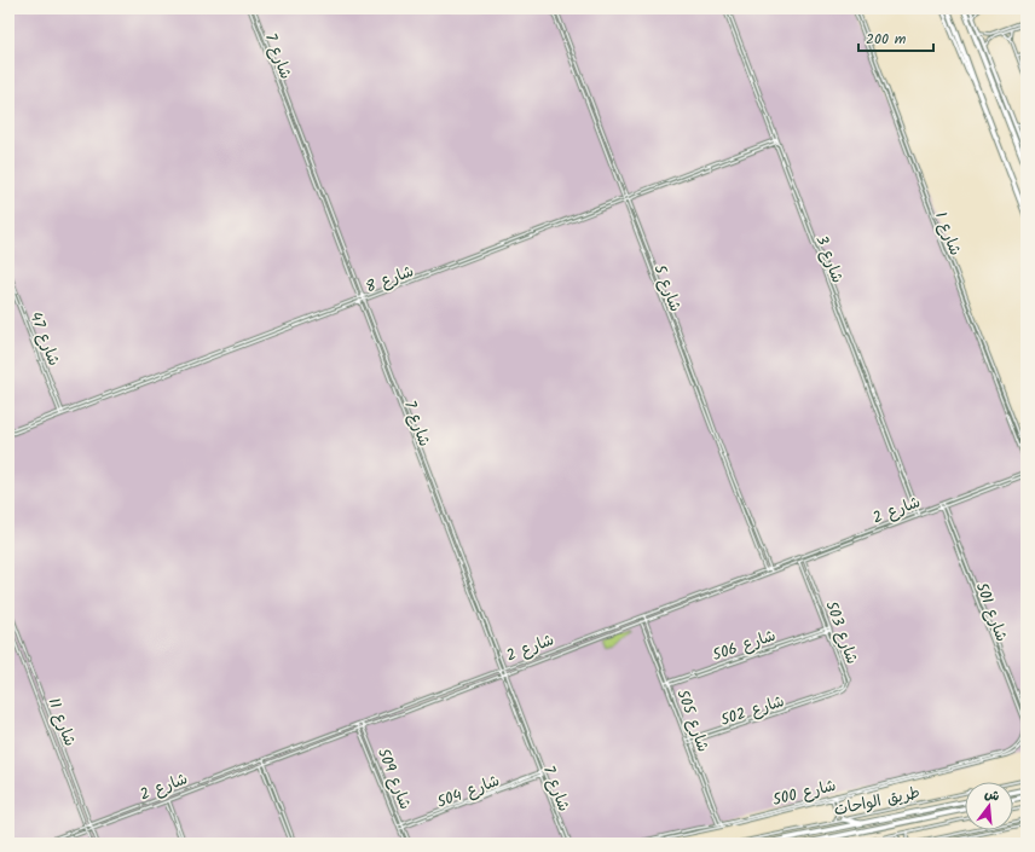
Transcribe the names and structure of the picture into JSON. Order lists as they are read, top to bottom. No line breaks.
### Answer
{"streets":{"highway":["طريق الواحات"],"street":["شارع 7","شارع 1","شارع 3","شارع 8","شارع 5","شارع 47","شارع 2","شارع 501","شارع 503","شارع 506","شارع 502","شارع 505","شارع 11","شارع 509","شارع 504","شارع 500"]},"crossings":[["شارع 7","شارع 8"],["شارع 7","شارع 2"],["شارع 7","شارع 504"],["شارع 3","شارع 8"],["شارع 3","شارع 2"],["شارع 8","شارع 5"],["شارع 8","شارع 47"],["شارع 5","شارع 2"],["شارع 2","شارع 501"],["شارع 2","شارع 503"],["شارع 2","شارع 505"],["شارع 2","شارع 11"],["شارع 2","شارع 509"],["شارع 501","شارع 500"],["شارع 503","شارع 506"],["شارع 503","شارع 502"],["شارع 506","شارع 505"],["شارع 502","شارع 505"],["شارع 505","شارع 500"],["شارع 509","شارع 504"]],"scale_bar":"200 m","north":"top"}
